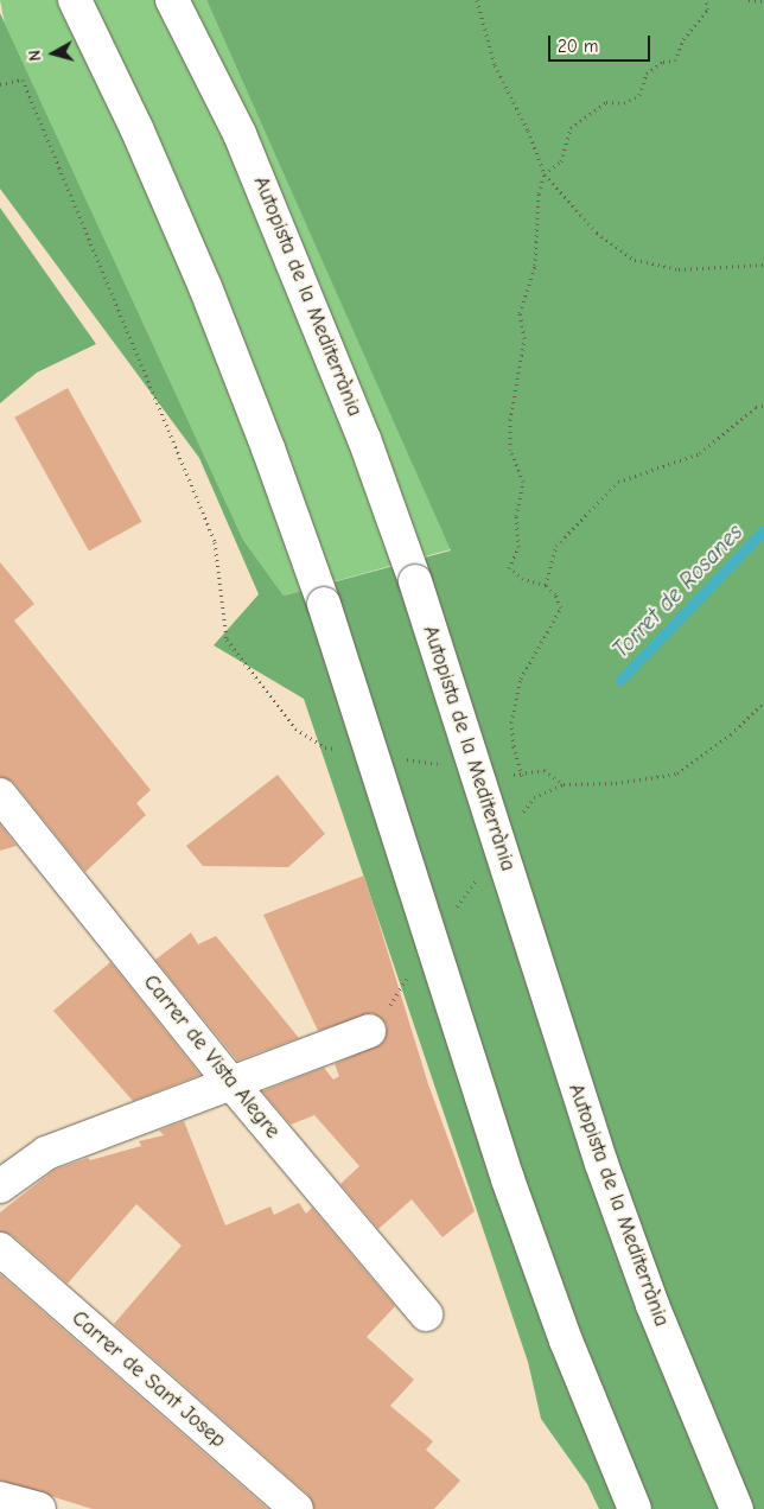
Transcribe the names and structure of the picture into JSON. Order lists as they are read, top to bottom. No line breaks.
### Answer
{"streets":{"main road":["Autopista de la Mediterrània","Carrer de Vista Alegre","Carrer de Sant Josep"]},"water":["Torret de Rosanes"],"scale_bar":"20 m","north":"left"}
